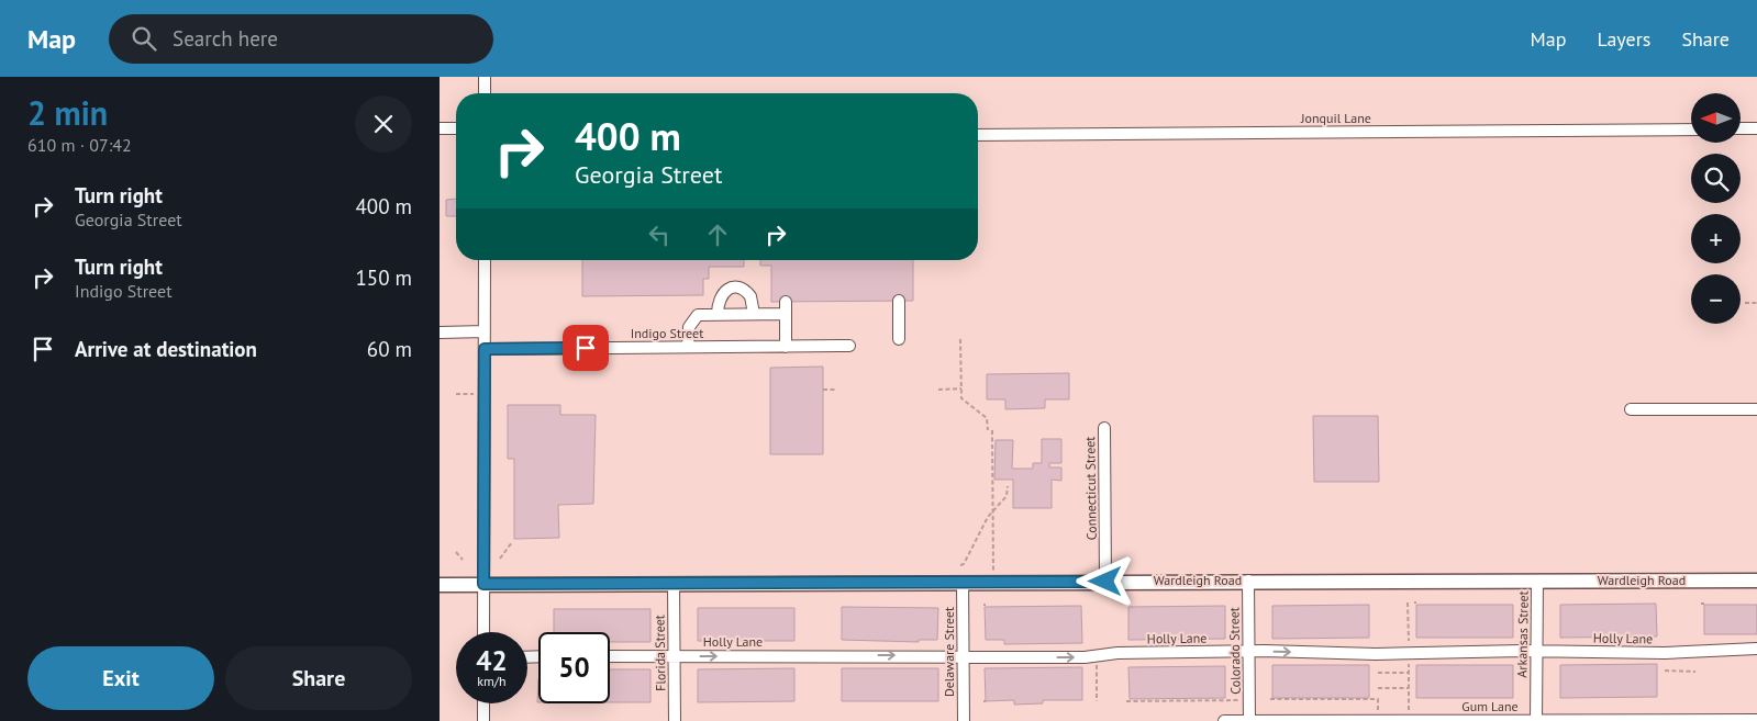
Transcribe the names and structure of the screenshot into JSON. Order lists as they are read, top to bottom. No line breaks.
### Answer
{"streets":{"main road":["Wardleigh Road"],"street":["Jonquil Lane","Indigo Street","Connecticut Street","Arkansas Street","Holly Lane","Colorado Street","Delaware Street","Florida Street","Gum Lane"]},"crossings":[["Connecticut Street","Wardleigh Road"],["Wardleigh Road","Arkansas Street"],["Wardleigh Road","Colorado Street"],["Wardleigh Road","Delaware Street"],["Wardleigh Road","Florida Street"],["Arkansas Street","Holly Lane"],["Arkansas Street","Gum Lane"],["Holly Lane","Colorado Street"],["Holly Lane","Delaware Street"],["Holly Lane","Florida Street"],["Colorado Street","Gum Lane"]],"one_way":["Holly Lane"],"north":"left","page":{"header":"Map","search":"Search here","nav":["Map","Layers","Share"],"heading":["2 min","610 m · 07:42"],"map_buttons":["+","−"],"turn":["400 m","Georgia Street"],"list":[{"name":"Turn right","note":"Georgia Street","value":"400 m"},{"name":"Turn right","note":"Indigo Street","value":"150 m"},{"name":"Arrive at destination","value":"60 m"}],"speed":"42 km/h","limit":"50","buttons":["Exit","Share"]}}
